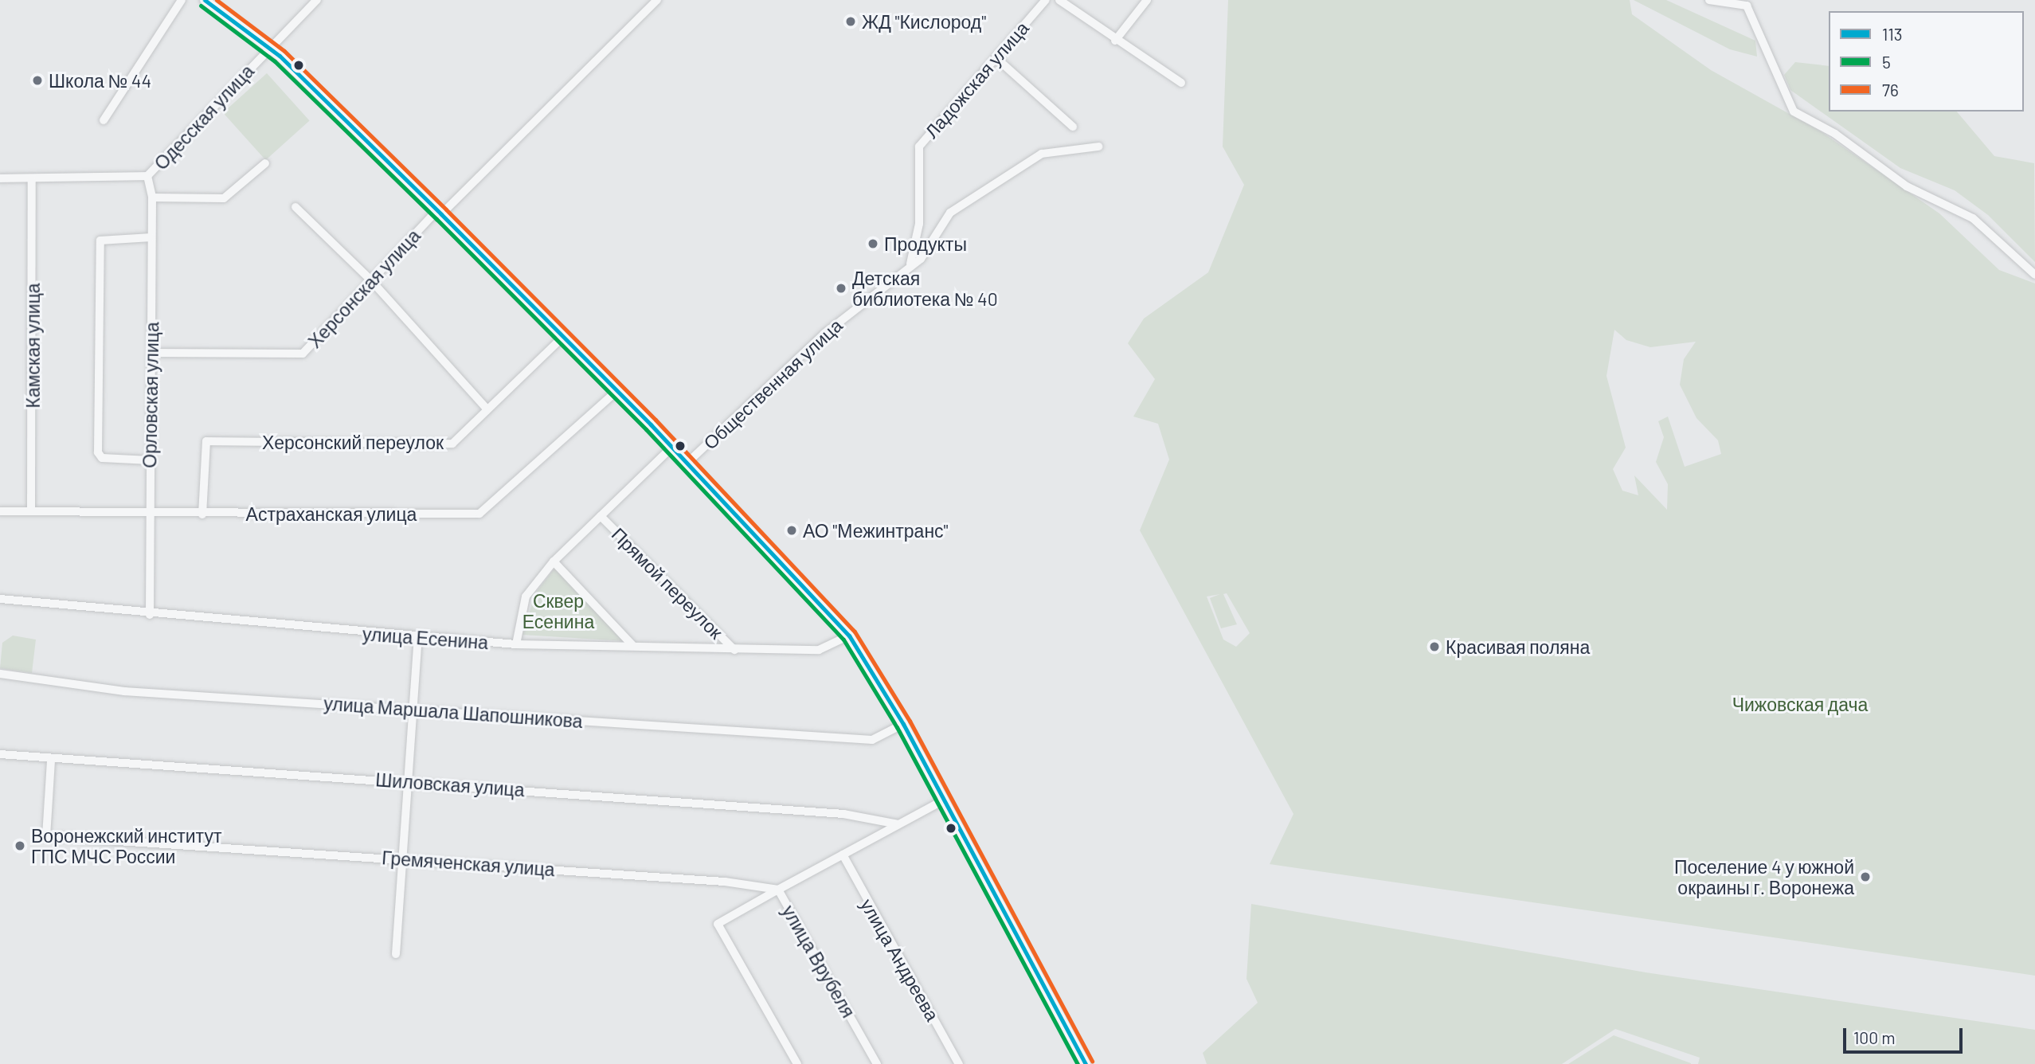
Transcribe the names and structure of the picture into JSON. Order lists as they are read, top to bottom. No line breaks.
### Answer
{"streets":{"street":["Ладожская улица","Одесская улица","Херсонская улица","Камская улица","Общественная улица","Орловская улица","Херсонский переулок","Астраханская улица","Прямой переулок","улица Есенина","улица Маршала Шапошникова","Шиловская улица","Гремяченская улица","улица Андреева","улица Врубеля"]},"crossings":[["Ладожская улица","Общественная улица"],["Одесская улица","Камская улица"],["Одесская улица","Орловская улица"],["Херсонская улица","Орловская улица"],["Камская улица","Астраханская улица"],["Орловская улица","Астраханская улица"],["Орловская улица","улица Есенина"],["Херсонский переулок","Астраханская улица"],["Прямой переулок","улица Есенина"],["Шиловская улица","Гремяченская улица"],["Гремяченская улица","улица Врубеля"]],"parks":["Сквер Есенина","Чижовская дача"],"places":["ЖД \"Кислород\"","Школа № 44","Продукты","Детская библиотека № 40","АО \"Межинтранс\"","Красивая поляна","Воронежский институт ГПС МЧС России","Поселение 4 у южной окраины г. Воронежа"],"lines":["transit line 113","transit line 76","transit line 5"],"legend":["113","5","76"],"scale_bar":"100 m"}
